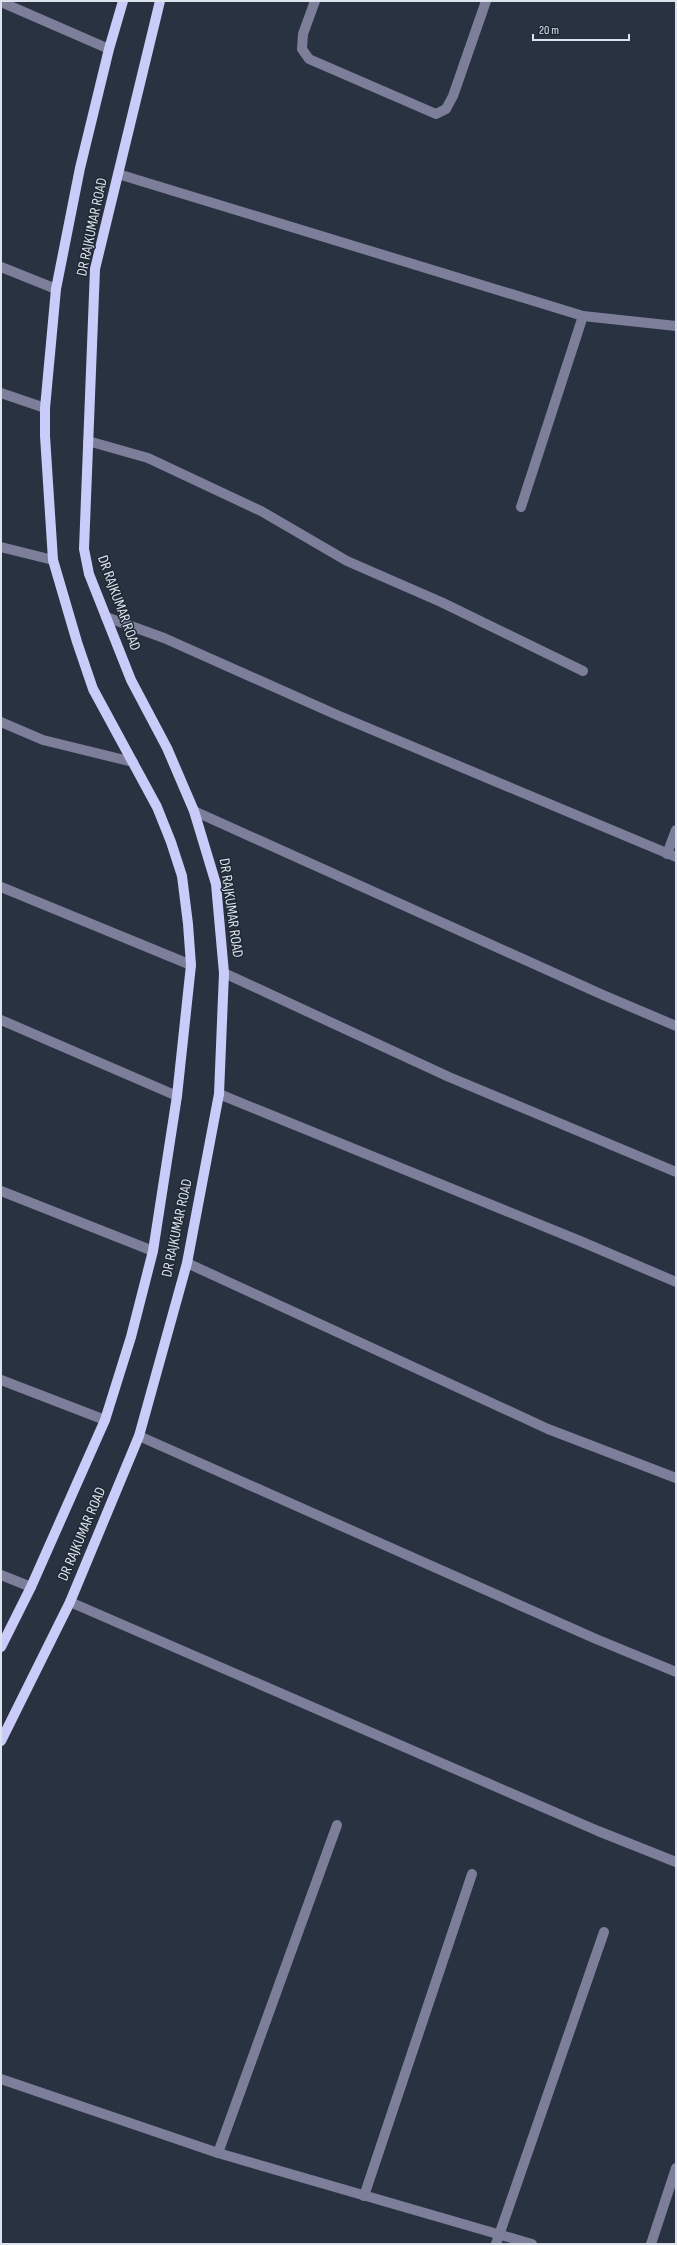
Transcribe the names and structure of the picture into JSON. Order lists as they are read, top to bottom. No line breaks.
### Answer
{"streets":{"main road":["DR RAJKUMAR ROAD"]},"scale_bar":"20 m"}
